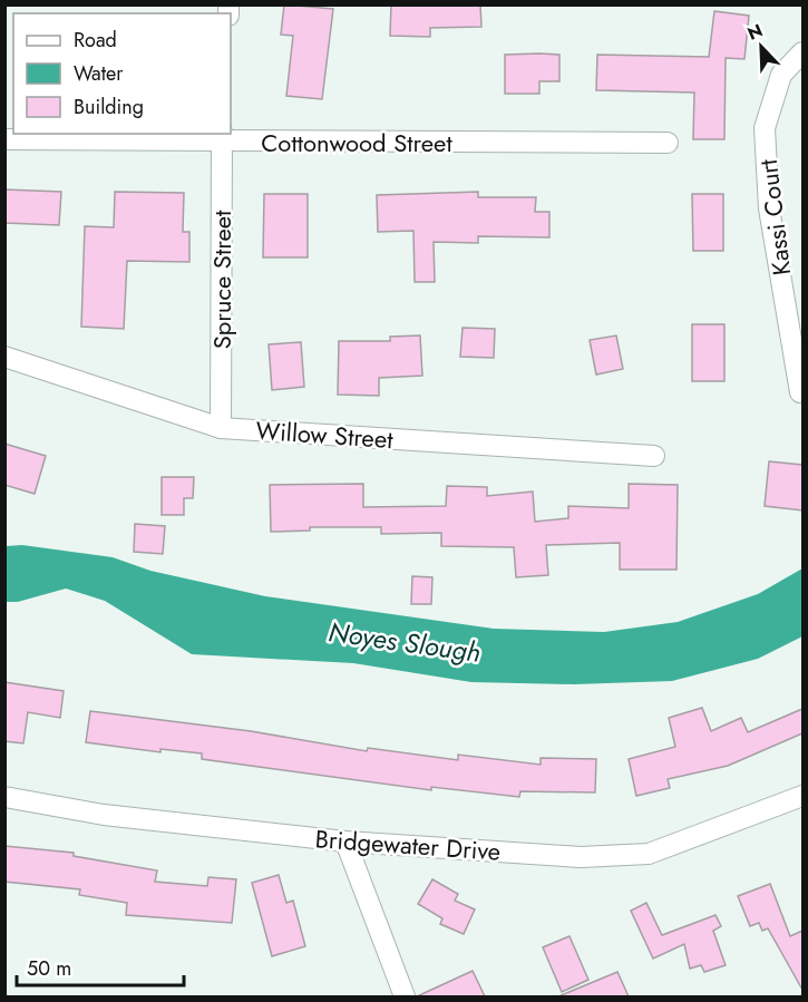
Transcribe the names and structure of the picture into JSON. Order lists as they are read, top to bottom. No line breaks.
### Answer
{"streets":{"street":["Cottonwood Street","Kassi Court","Spruce Street","Willow Street","Bridgewater Drive"]},"crossings":[["Cottonwood Street","Spruce Street"],["Spruce Street","Willow Street"]],"water":["Noyes Slough"],"legend":["Road","Water","Building"],"scale_bar":"50 m","north":"top left"}
